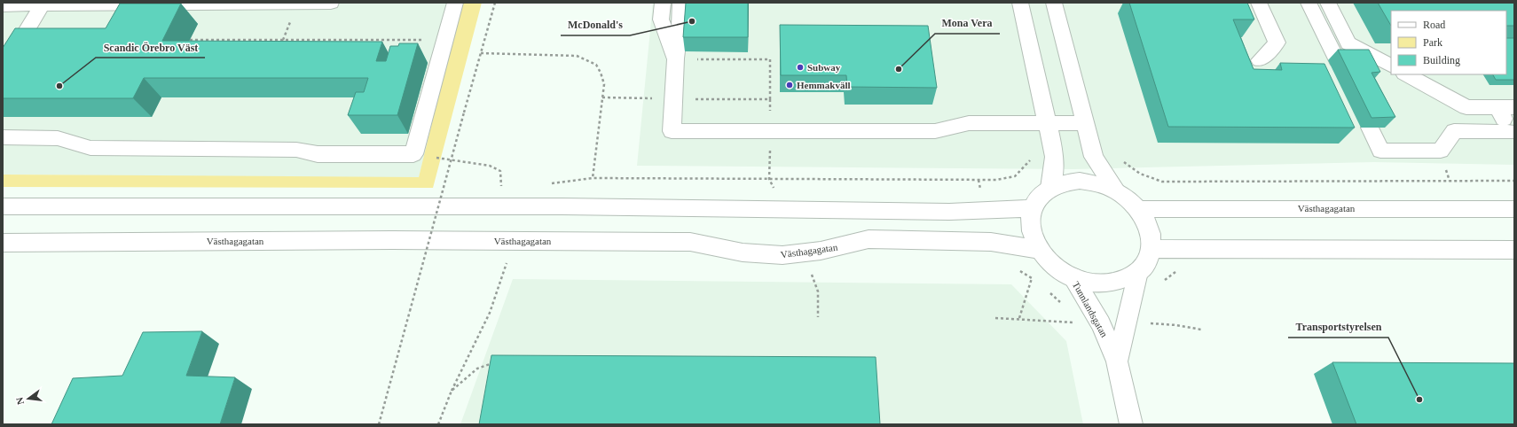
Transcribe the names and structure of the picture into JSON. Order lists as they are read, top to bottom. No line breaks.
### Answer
{"streets":{"main road":["Västhagagatan","Tunnlandsgatan"]},"crossings":[["Västhagagatan","Tunnlandsgatan"]],"places":["McDonald's","Subway","Mona Vera","Hemmakväll","Scandic Örebro Väst","Transportstyrelsen"],"legend":["Road","Park","Building"],"north":"left"}
